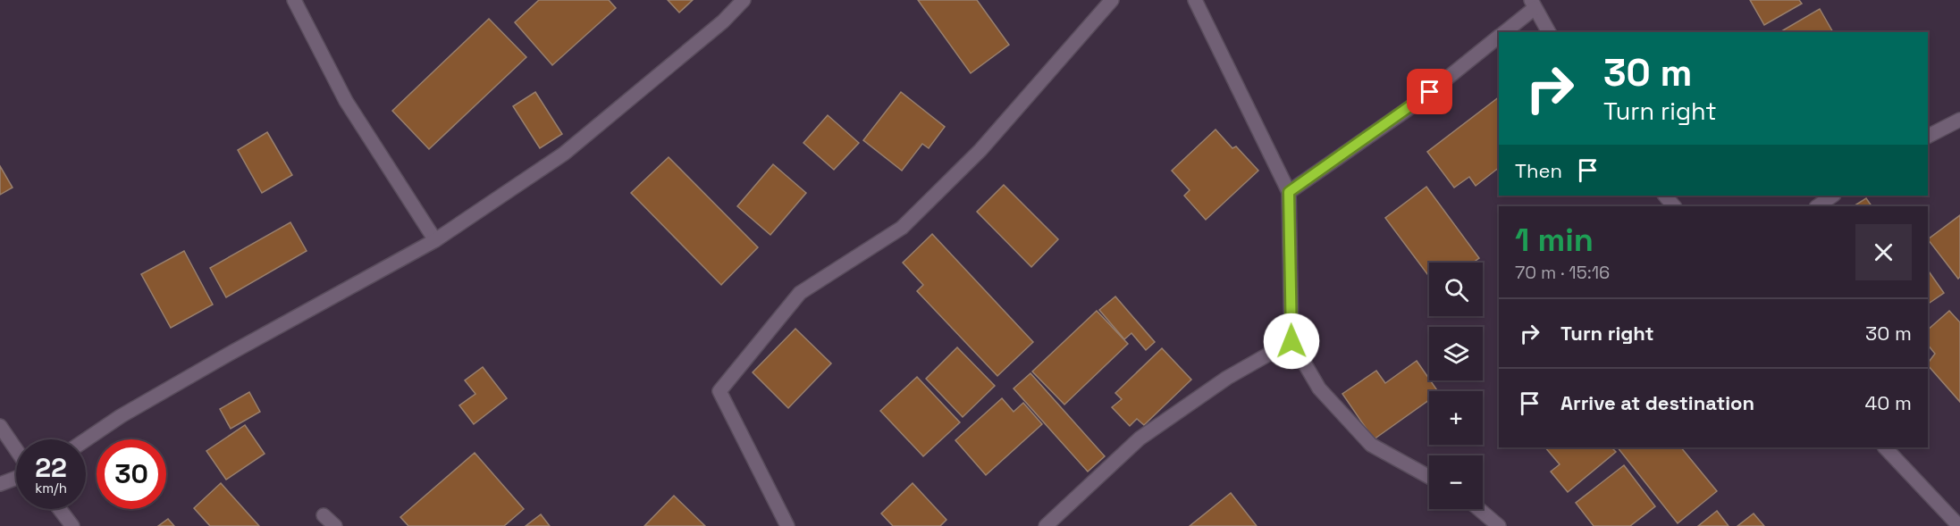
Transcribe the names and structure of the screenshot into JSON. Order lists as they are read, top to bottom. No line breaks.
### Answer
{"page":{"turn":["30 m","Turn right"],"then":"Then","heading":["1 min","70 m · 15:16"],"map_buttons":["+","−"],"list":[{"name":"Turn right","value":"30 m"},{"name":"Arrive at destination","value":"40 m"}],"speed":"22 km/h","limit":"30"}}
